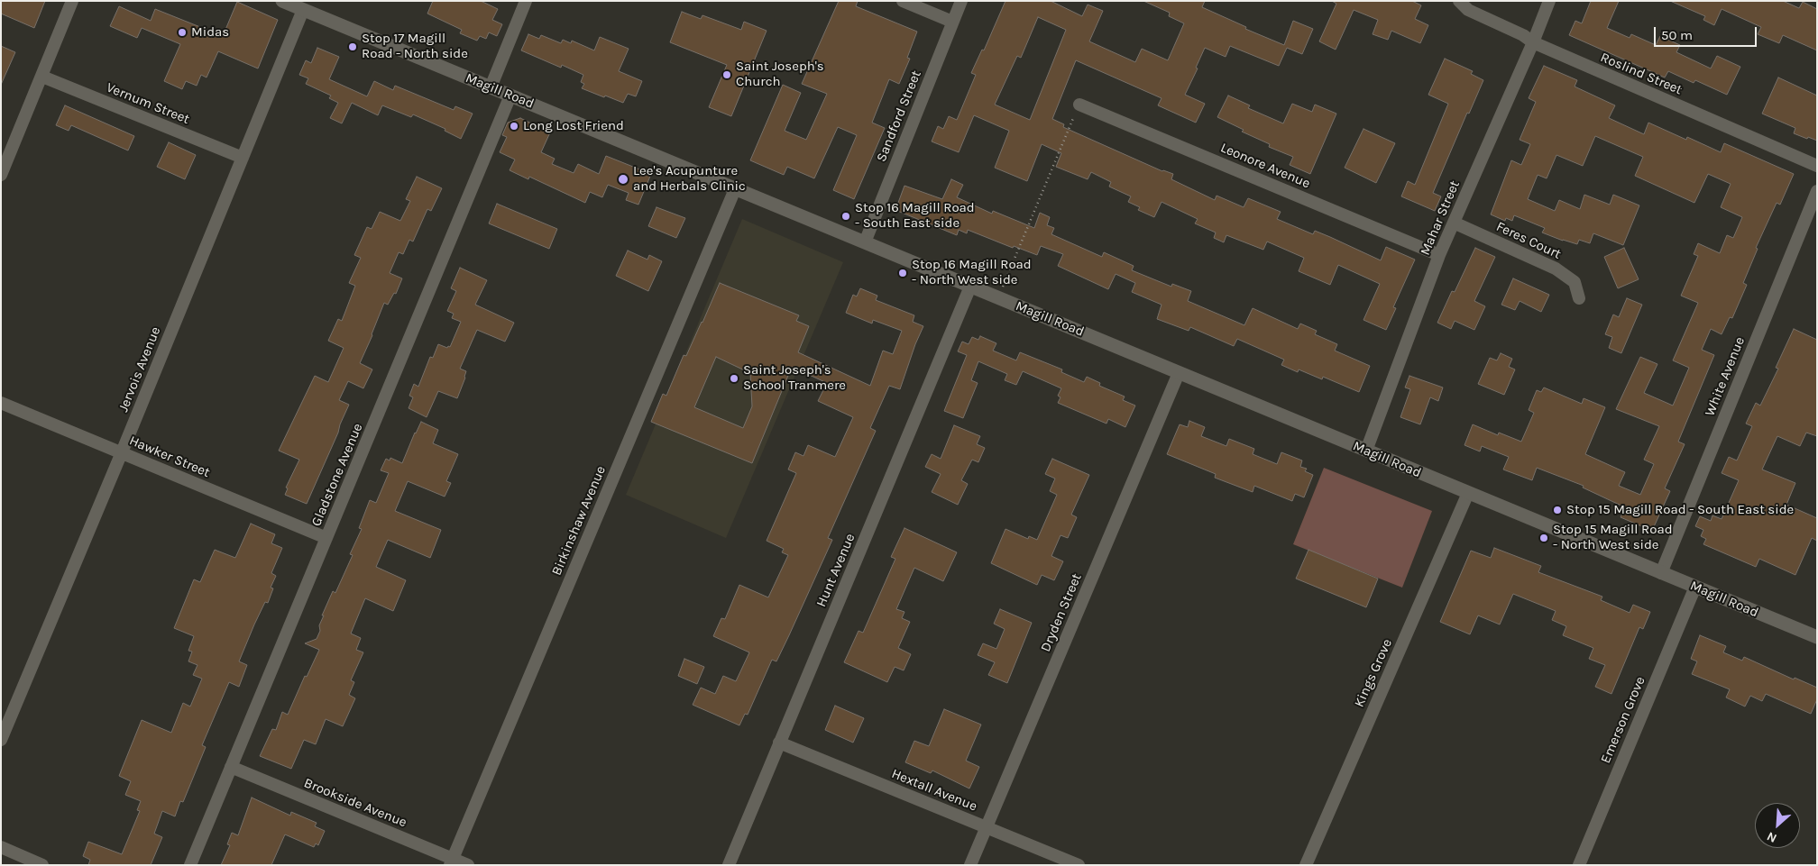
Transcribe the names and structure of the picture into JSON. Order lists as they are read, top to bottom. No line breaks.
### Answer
{"streets":{"main road":["Magill Road"],"street":["Roslind Street","Vernum Street","Sandford Street","Leonore Avenue","Mahar Street","Feres Court","Jervois Avenue","White Avenue","Hawker Street","Gladstone Avenue","Birkinshaw Avenue","Hunt Avenue","Dryden Street","Kings Grove","Emerson Grove","Hextall Avenue","Brookside Avenue"]},"crossings":[["Roslind Street","Mahar Street"],["Magill Road","Sandford Street"],["Magill Road","Mahar Street"],["Magill Road","Jervois Avenue"],["Magill Road","White Avenue"],["Magill Road","Gladstone Avenue"],["Magill Road","Birkinshaw Avenue"],["Magill Road","Hunt Avenue"],["Magill Road","Dryden Street"],["Magill Road","Kings Grove"],["Magill Road","Emerson Grove"],["Vernum Street","Jervois Avenue"],["Leonore Avenue","Mahar Street"],["Mahar Street","Feres Court"],["Jervois Avenue","Hawker Street"],["Hawker Street","Gladstone Avenue"],["Gladstone Avenue","Brookside Avenue"],["Birkinshaw Avenue","Brookside Avenue"],["Hunt Avenue","Hextall Avenue"],["Dryden Street","Hextall Avenue"]],"places":["Midas","Stop 17 Magill Road - North side","Saint Joseph's Church","Long Lost Friend","Lee's Acupunture and Herbals Clinic","Stop 16 Magill Road - South East side","Stop 16 Magill Road - North West side","Saint Joseph's School Tranmere","Stop 15 Magill Road - South East side","Stop 15 Magill Road - North West side"],"scale_bar":"50 m","north":"bottom left"}
